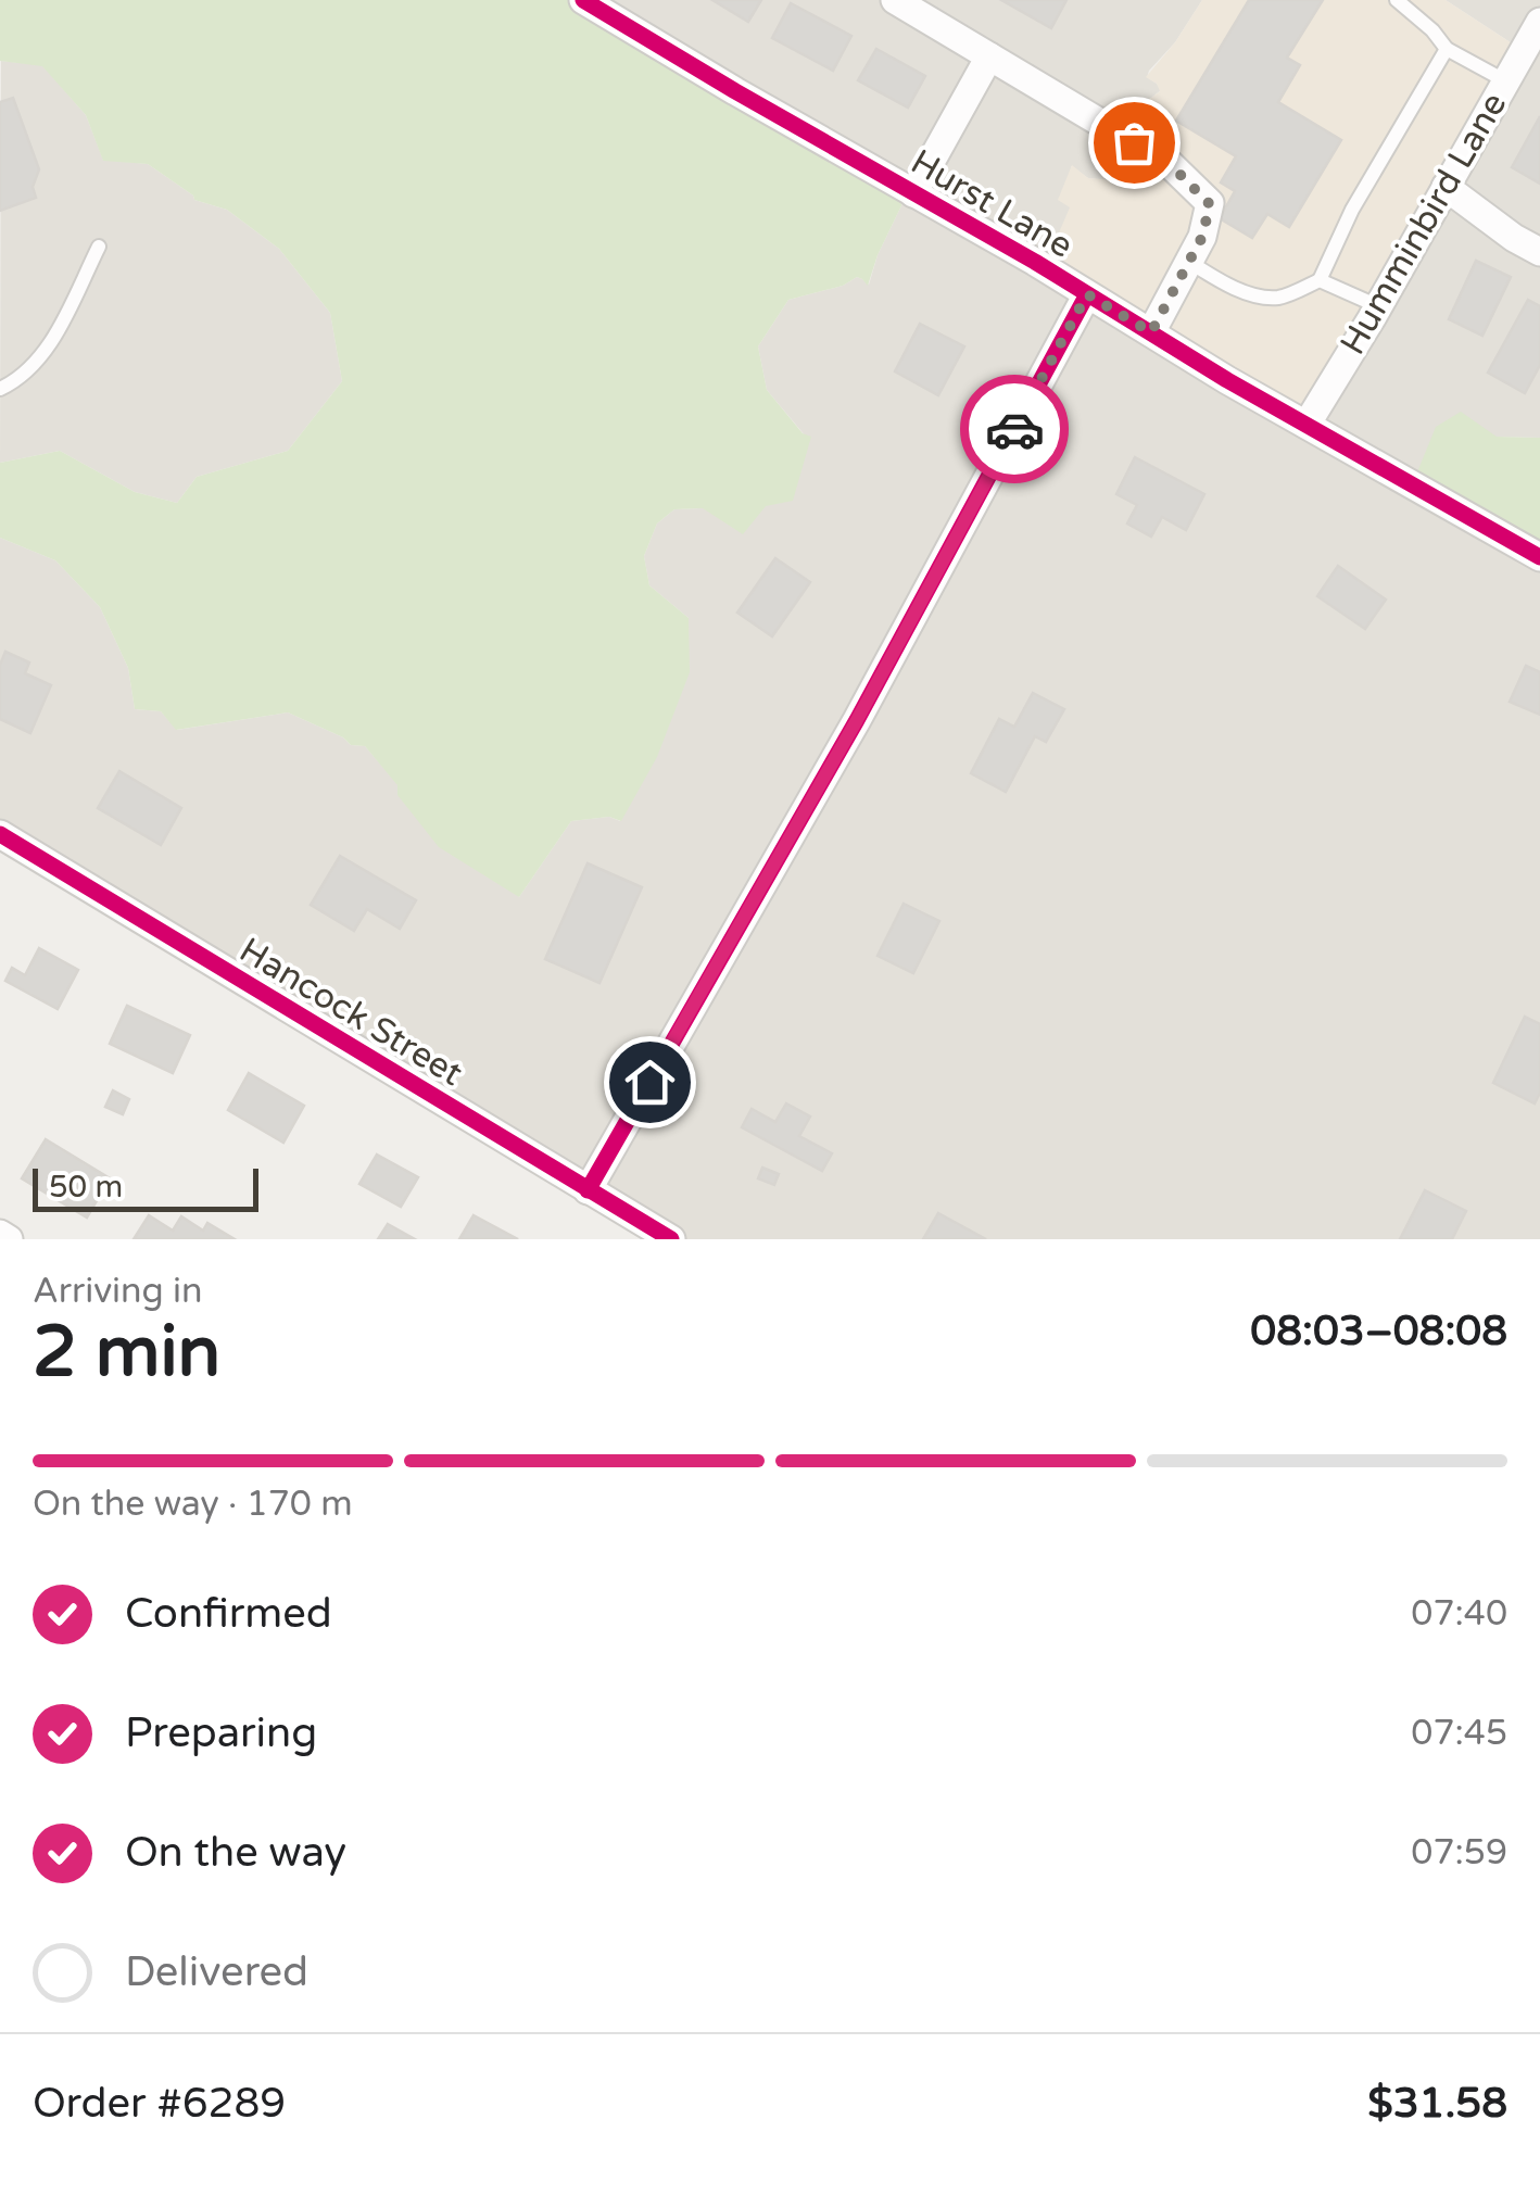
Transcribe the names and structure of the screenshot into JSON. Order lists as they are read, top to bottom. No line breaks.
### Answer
{"streets":{"street":["Hurst Lane","Humminbird Lane","Hancock Street"]},"crossings":[["Hurst Lane","Humminbird Lane"]],"scale_bar":"50 m","page":{"scale":"50 m","heading":["2 min","Arriving in","08:03–08:08"],"panel":["Order #6289","$31.58"],"bar":"On the way · 170 m","list":[["Confirmed","07:40"],["Preparing","07:45"],["On the way","07:59"],"Delivered"]}}
